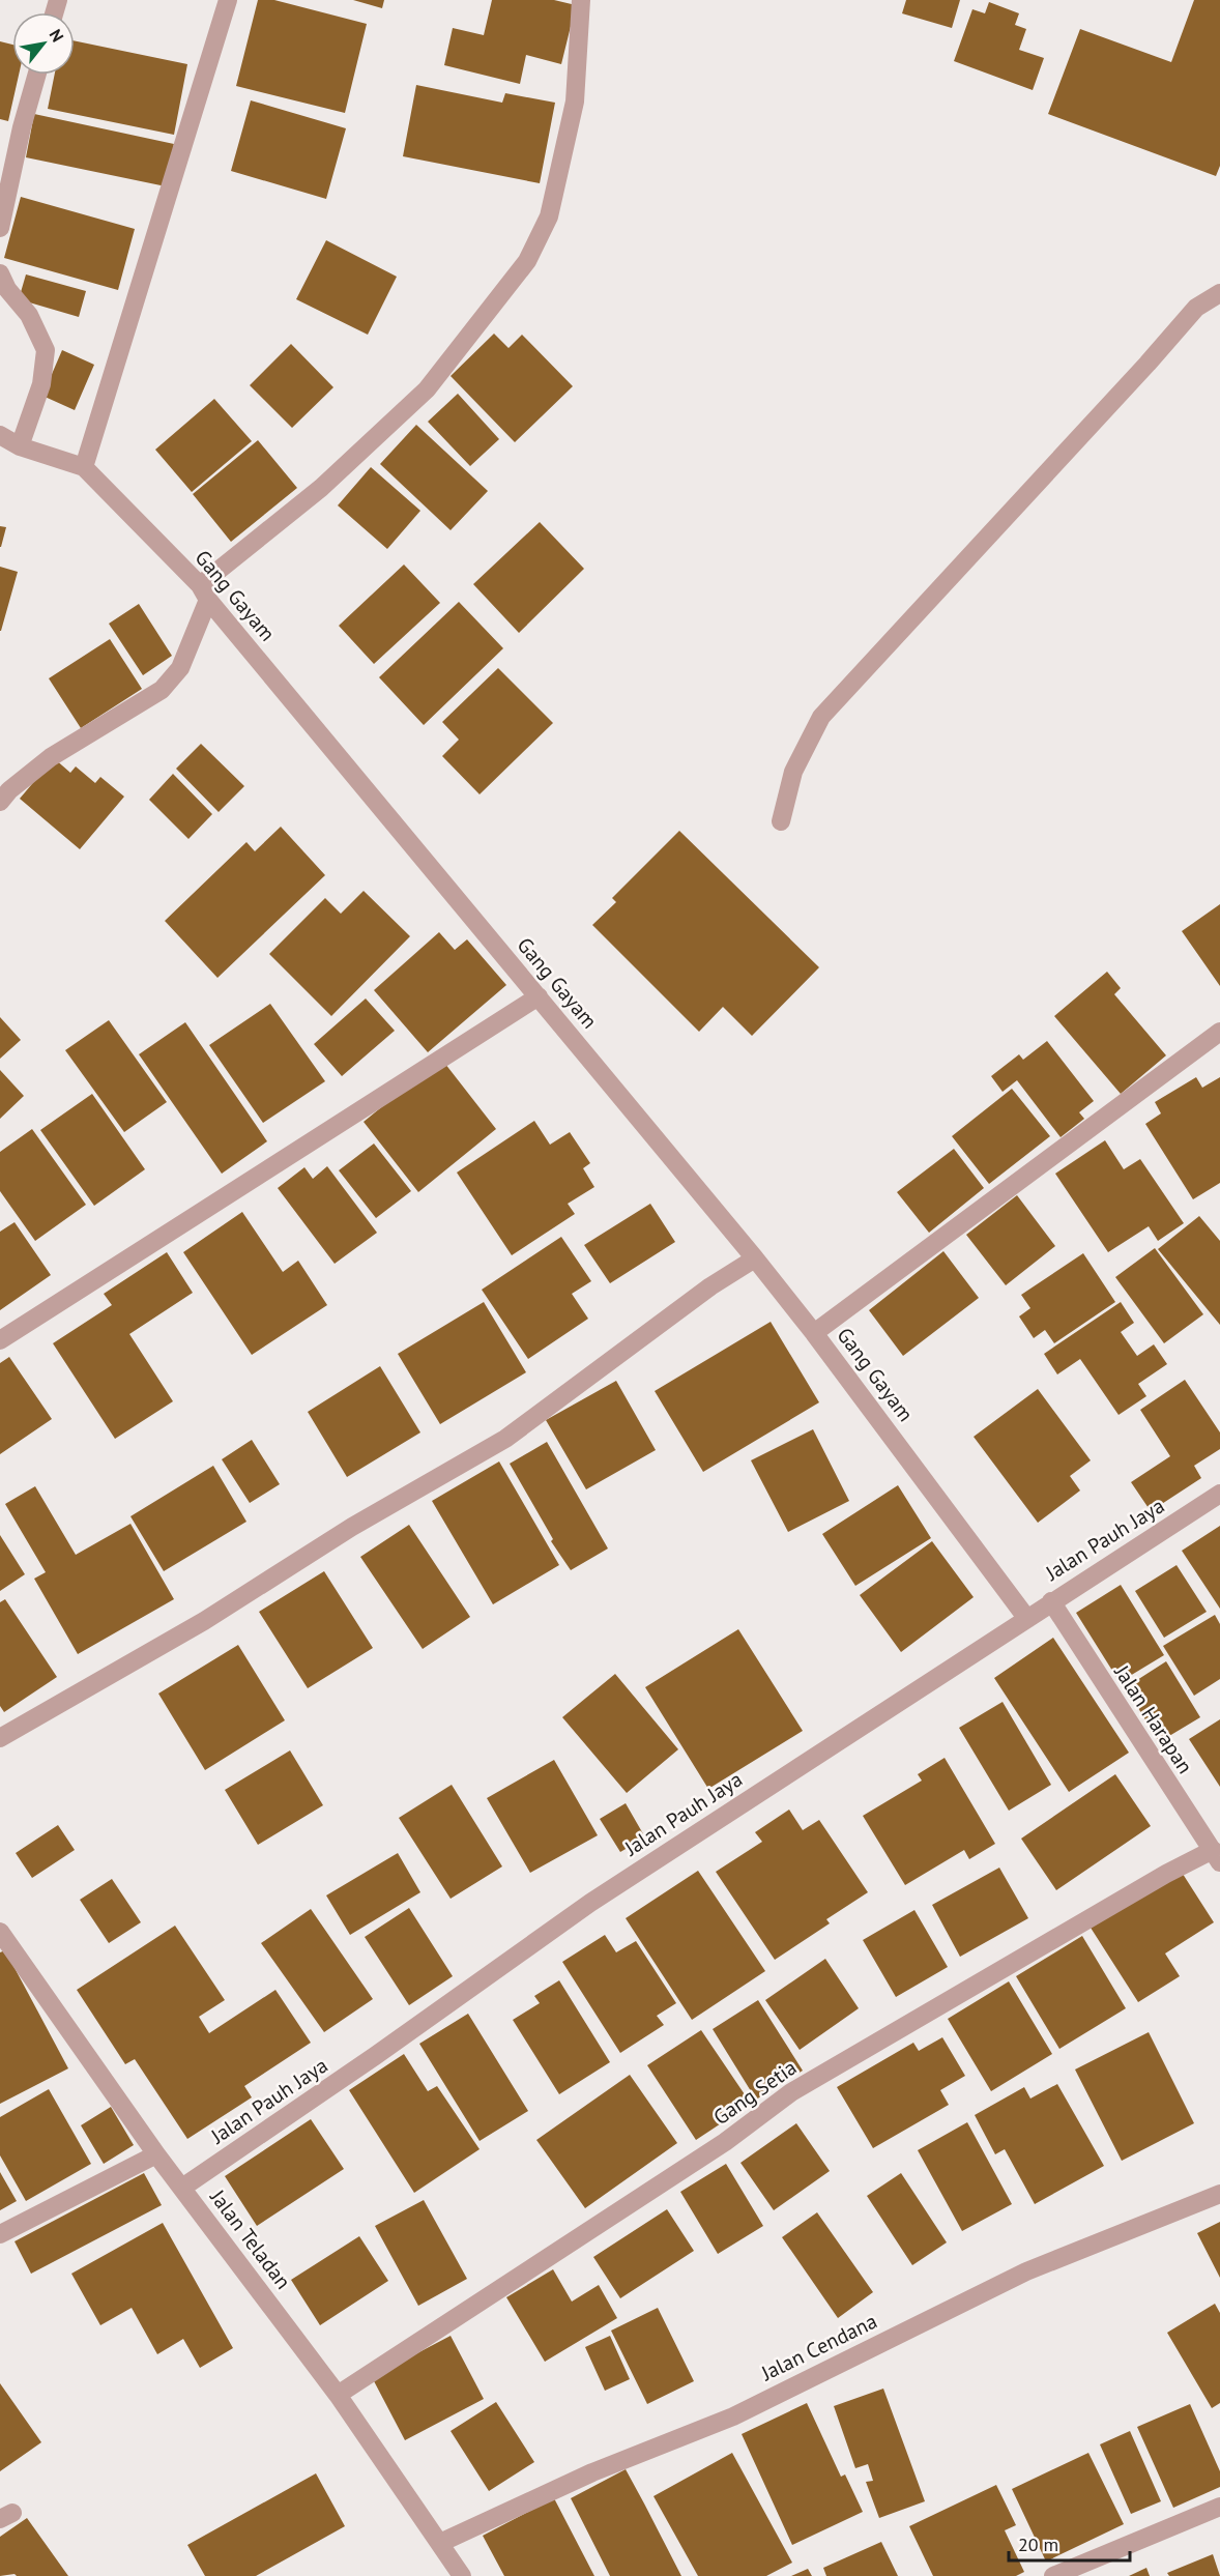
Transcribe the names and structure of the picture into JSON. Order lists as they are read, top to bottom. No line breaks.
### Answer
{"streets":{"street":["Gang Gayam","Jalan Pauh Jaya","Jalan Harapan","Gang Setia","Jalan Teladan","Jalan Cendana"]},"crossings":[["Gang Gayam","Jalan Pauh Jaya"],["Jalan Pauh Jaya","Jalan Harapan"],["Jalan Pauh Jaya","Jalan Teladan"],["Jalan Harapan","Gang Setia"],["Gang Setia","Jalan Teladan"],["Jalan Teladan","Jalan Cendana"]],"scale_bar":"20 m","north":"top right"}
